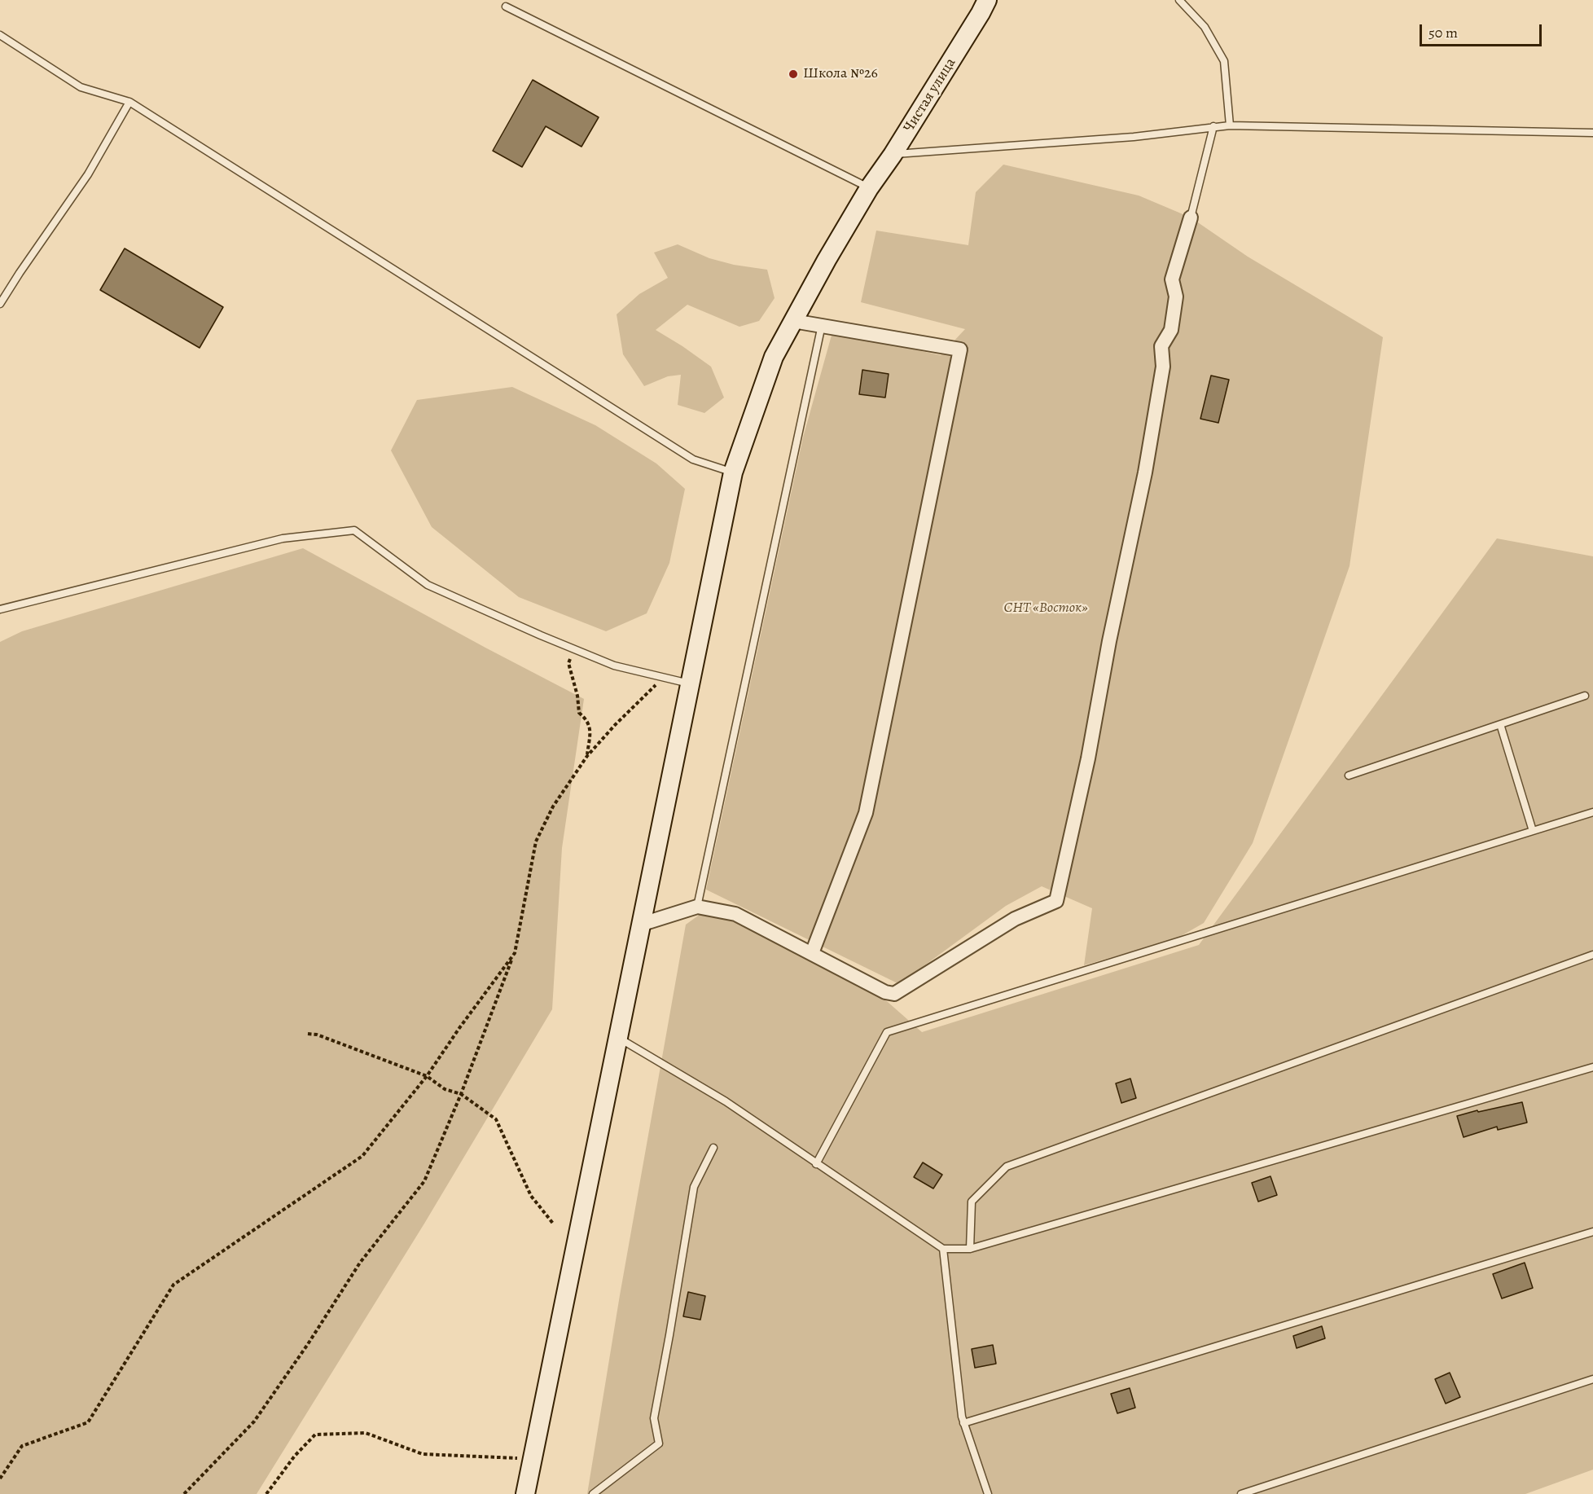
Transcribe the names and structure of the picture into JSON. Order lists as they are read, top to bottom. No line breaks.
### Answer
{"streets":{"main road":["Чистая улица"]},"parks":["СНТ «Восток»"],"places":["Школа №26"],"scale_bar":"50 m"}
